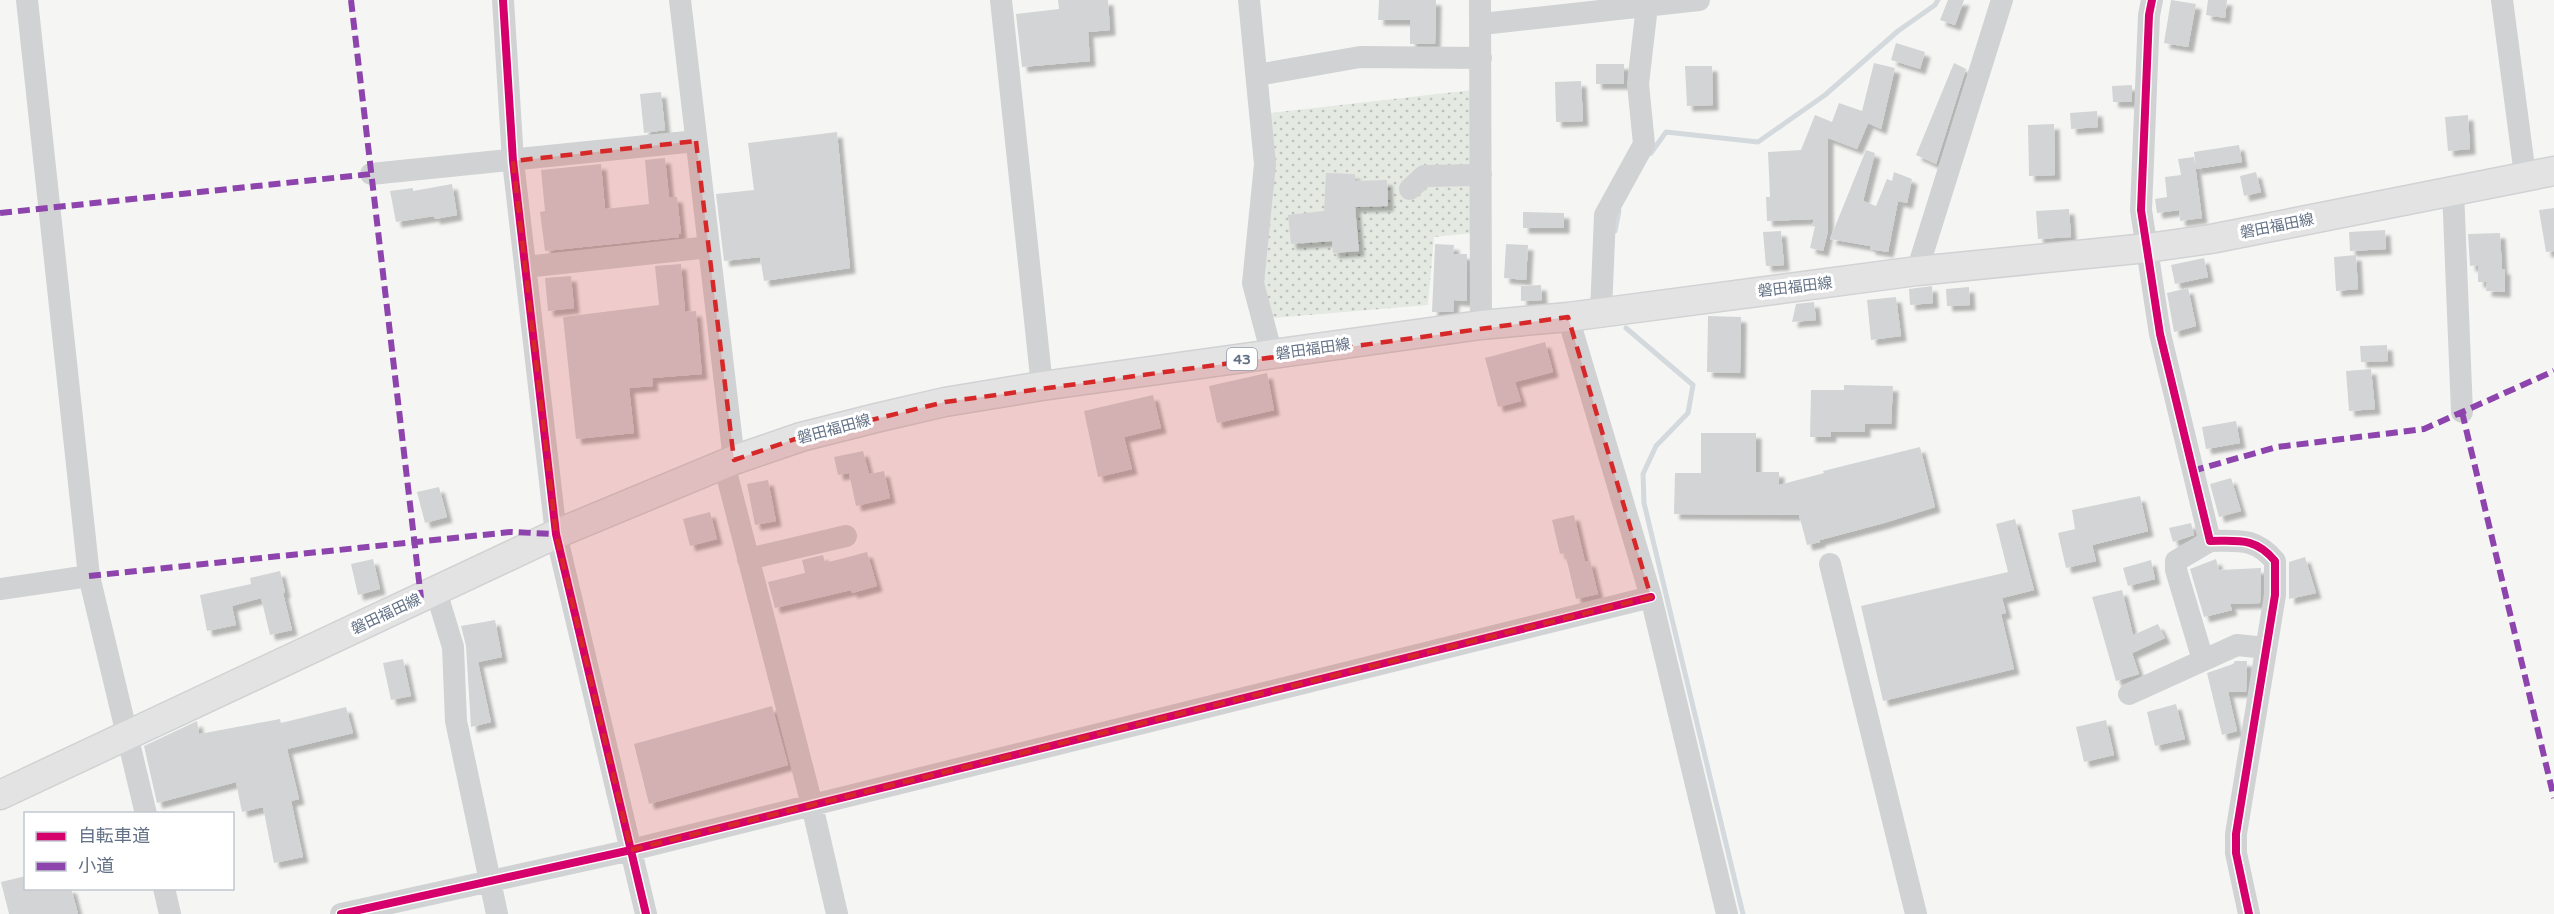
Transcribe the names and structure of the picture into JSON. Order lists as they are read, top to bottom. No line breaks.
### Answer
{"streets":{"main road":["磐田福田線","43"]},"legend":["自転車道","小道"]}
